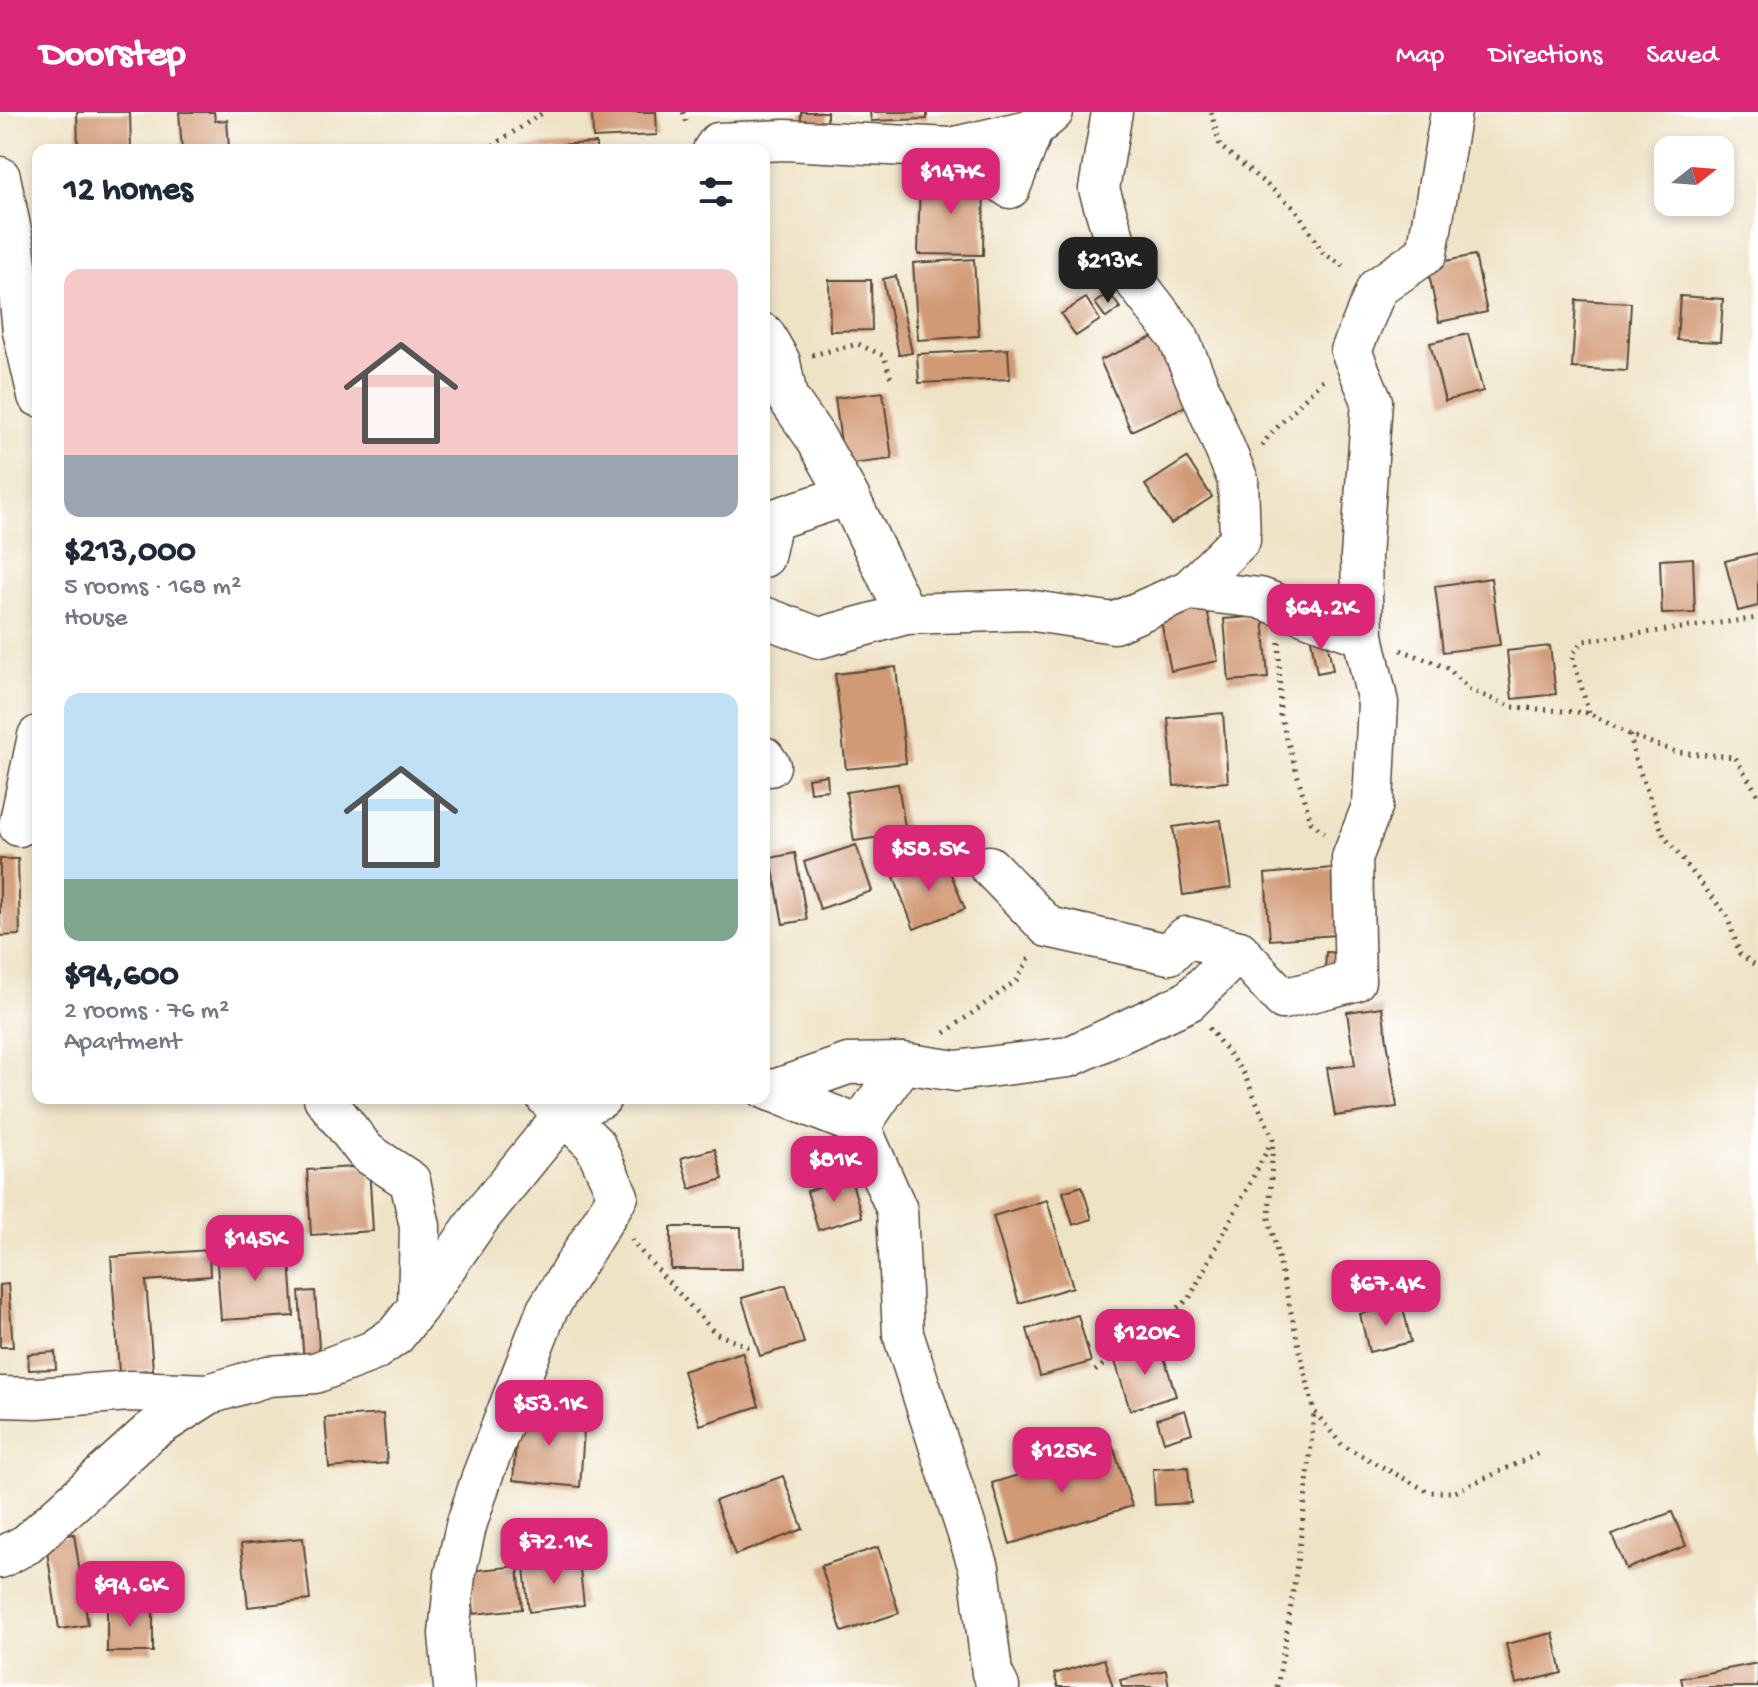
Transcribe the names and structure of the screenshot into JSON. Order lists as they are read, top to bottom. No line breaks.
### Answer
{"north":"right","page":{"header":"Doorstep","nav":["Map","Directions","Saved"],"heading":"12 homes","price":["$147K","$213K","$64.2K","$58.5K","$81K","$145K","$67.4K","$120K","$53.1K","$125K","$72.1K","$94.6K"],"list":[{"name":"$213,000","note":"5 rooms · 168 m² · House"},{"name":"$94,600","note":"2 rooms · 76 m² · Apartment"}]}}
